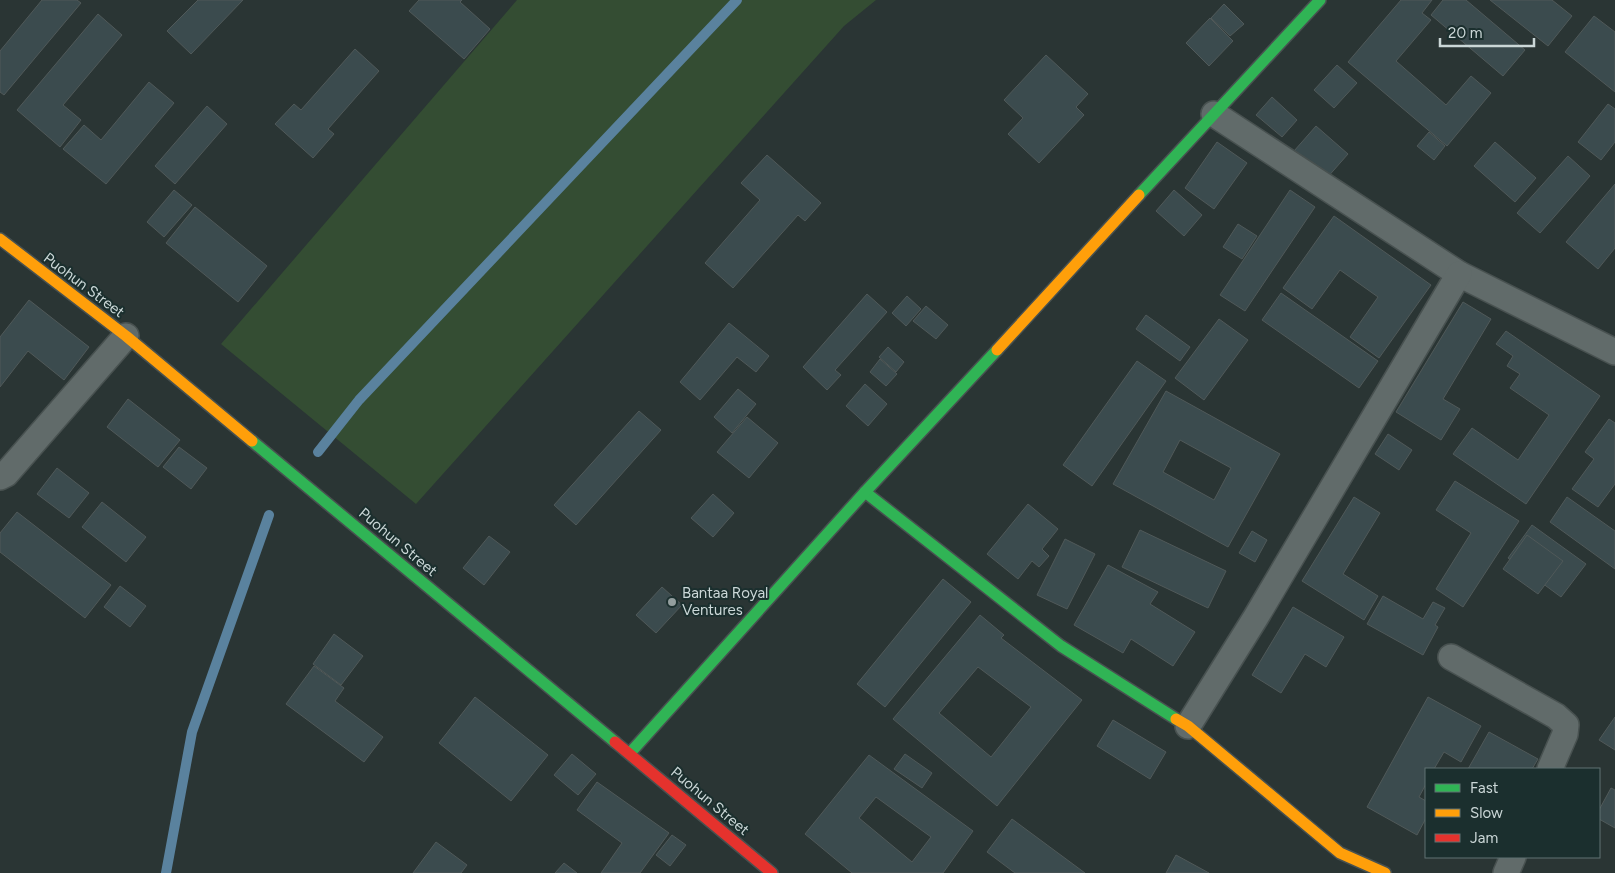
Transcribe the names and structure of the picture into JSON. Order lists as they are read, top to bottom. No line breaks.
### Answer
{"streets":{"street":["Puohun Street"]},"places":["Bantaa Royal Ventures"],"legend":["Fast","Slow","Jam"],"scale_bar":"20 m"}
